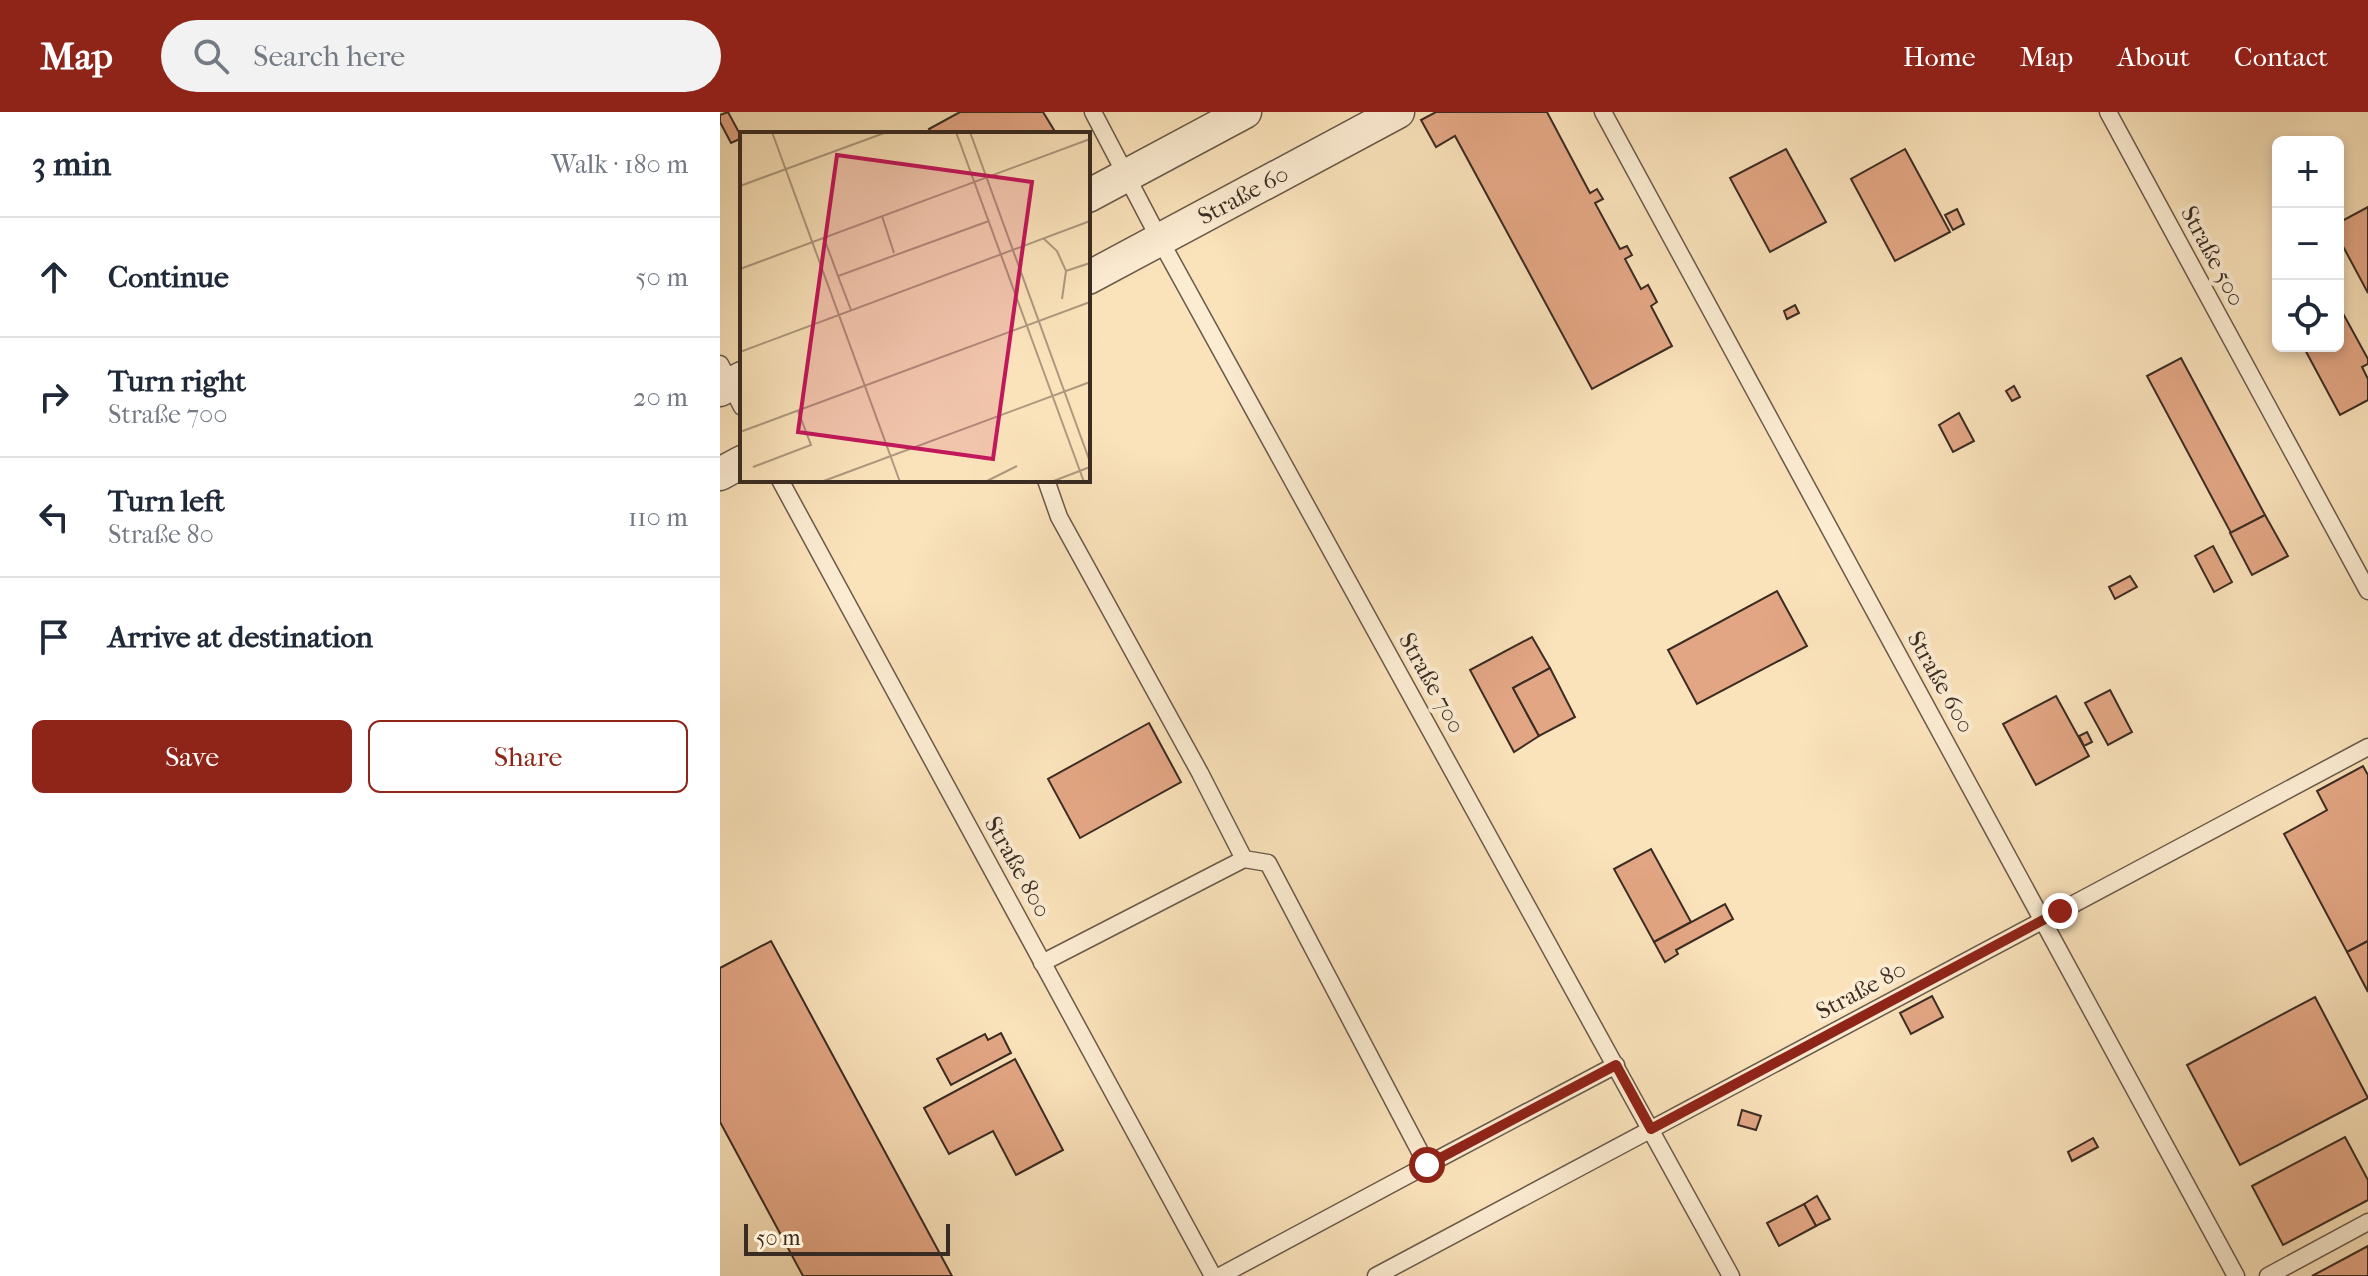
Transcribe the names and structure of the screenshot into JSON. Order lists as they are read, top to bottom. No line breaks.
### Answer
{"streets":{"street":["Straße 60"],"lane":["Straße 500","Straße 600","Straße 700","Straße 800","Straße 80"]},"crossings":[["Straße 60","Straße 700"],["Straße 600","Straße 80"],["Straße 700","Straße 80"]],"scale_bar":"50 m","page":{"header":"Map","search":"Search here","nav":["Home","Map","About","Contact"],"heading":["3 min","Walk · 180 m"],"map_buttons":["+","−"],"list":[["Continue","50 m"],["Turn right","Straße 700","20 m"],["Turn left","Straße 80","110 m"],"Arrive at destination"],"buttons":["Save","Share"],"scale":"50 m"}}
